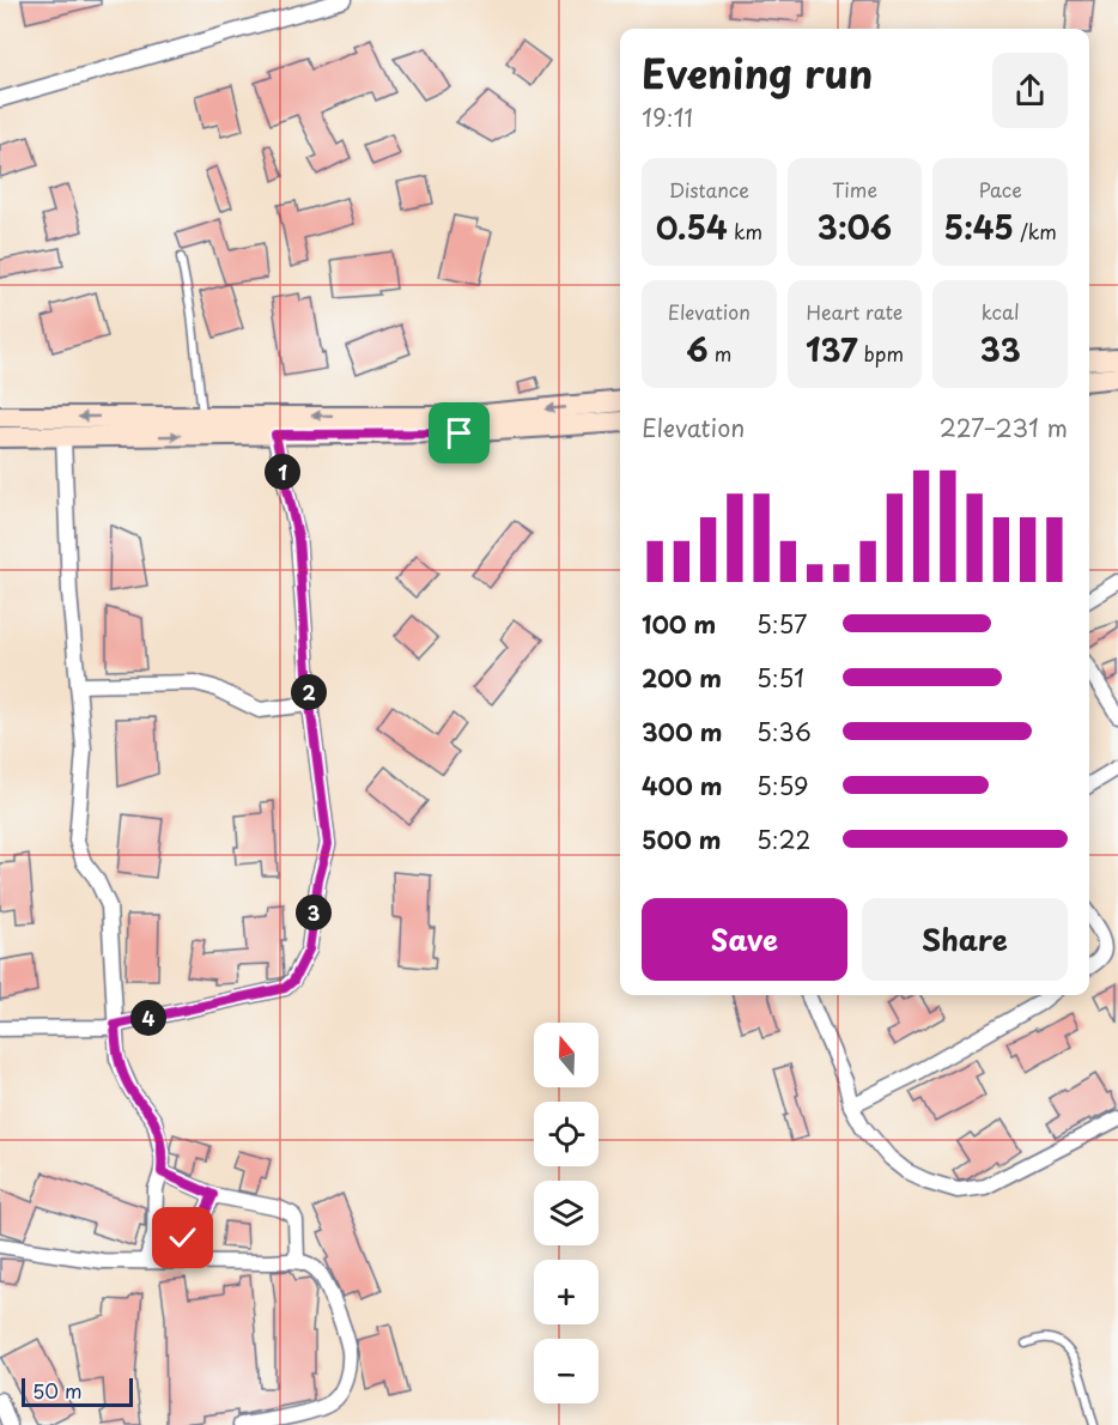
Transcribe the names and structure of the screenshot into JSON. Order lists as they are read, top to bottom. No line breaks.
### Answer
{"scale_bar":"50 m","north":"top","page":{"heading":["Evening run","19:11"],"stats":[["Distance","0.54 km"],["Time","3:06"],["Pace","5:45 /km"],["Elevation","6 m"],["Heart rate","137 bpm"],["kcal","33"]],"chart":["Elevation","227–231 m"],"pins":["1","2","3","4"],"list":[{"name":"100 m","note":"5:57"},{"name":"200 m","note":"5:51"},{"name":"300 m","note":"5:36"},{"name":"400 m","note":"5:59"},{"name":"500 m","note":"5:22"}],"buttons":["Save","Share"],"map_buttons":["+","−"],"scale":"50 m"}}
